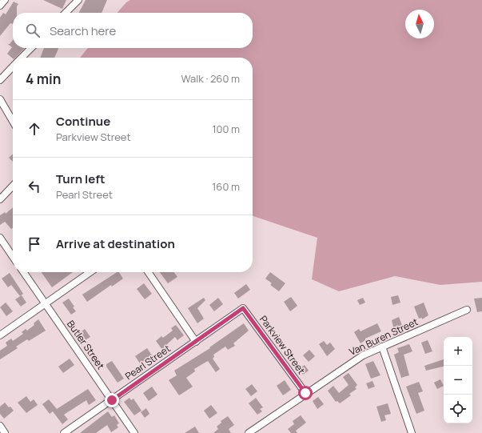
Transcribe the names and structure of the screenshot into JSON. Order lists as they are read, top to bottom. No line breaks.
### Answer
{"streets":{"street":["Van Buren Street","Butler Street","Parkview Street","Pearl Street"]},"crossings":[["Van Buren Street","Parkview Street"],["Butler Street","Pearl Street"],["Parkview Street","Pearl Street"]],"north":"top","page":{"search":"Search here","heading":["4 min","Walk · 260 m"],"list":[["Continue","Parkview Street","100 m"],["Turn left","Pearl Street","160 m"],"Arrive at destination"],"map_buttons":["+","−"]}}
